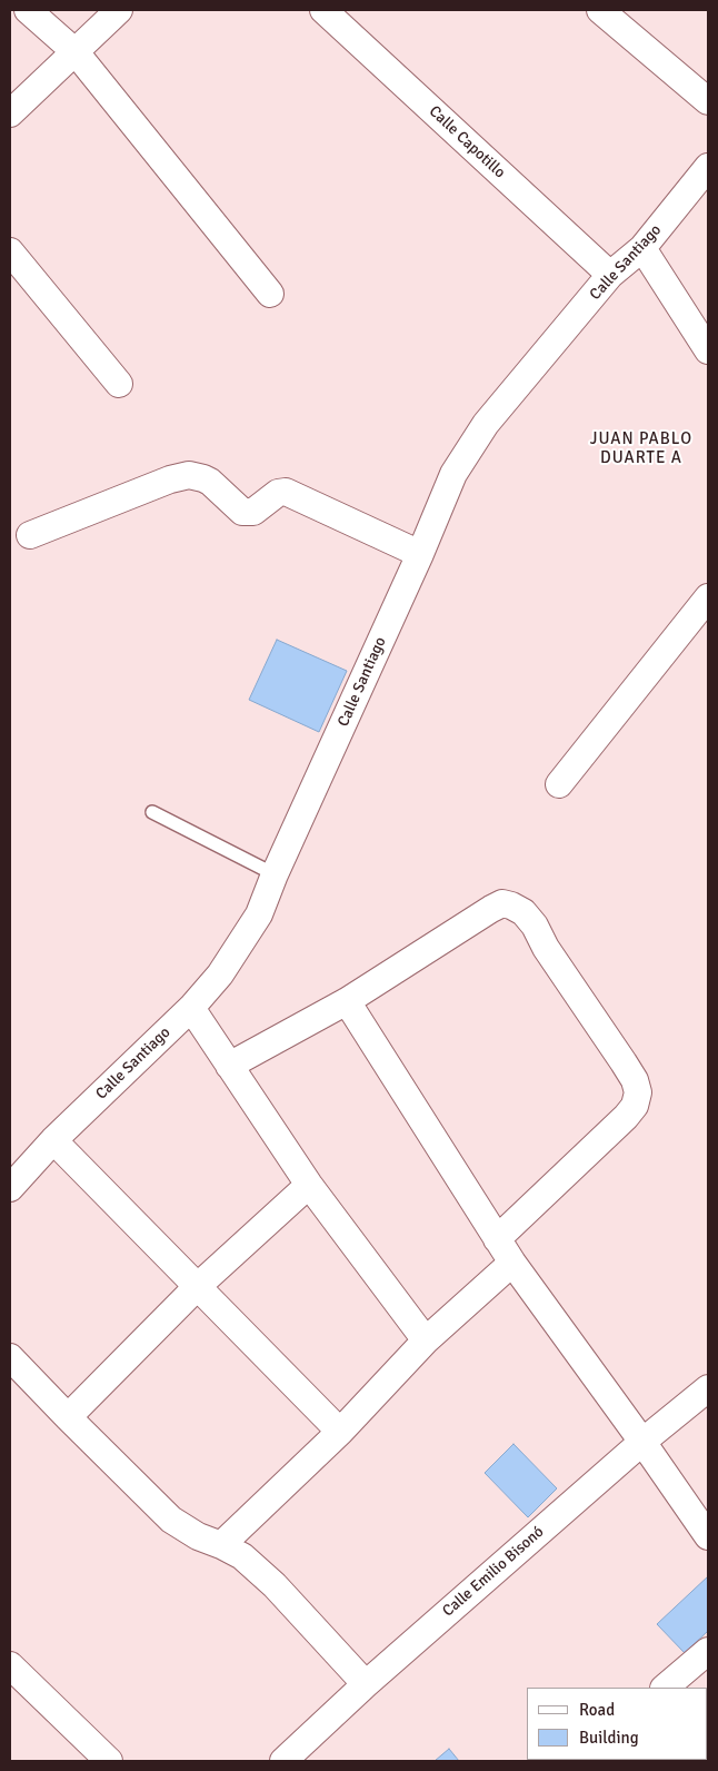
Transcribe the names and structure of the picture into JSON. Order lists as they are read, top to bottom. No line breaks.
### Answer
{"streets":{"street":["Calle Capotillo","Calle Santiago","Calle Emilio Bisonó"]},"crossings":[["Calle Capotillo","Calle Santiago"]],"districts":["JUAN PABLO DUARTE A"],"legend":["Road","Building"]}
